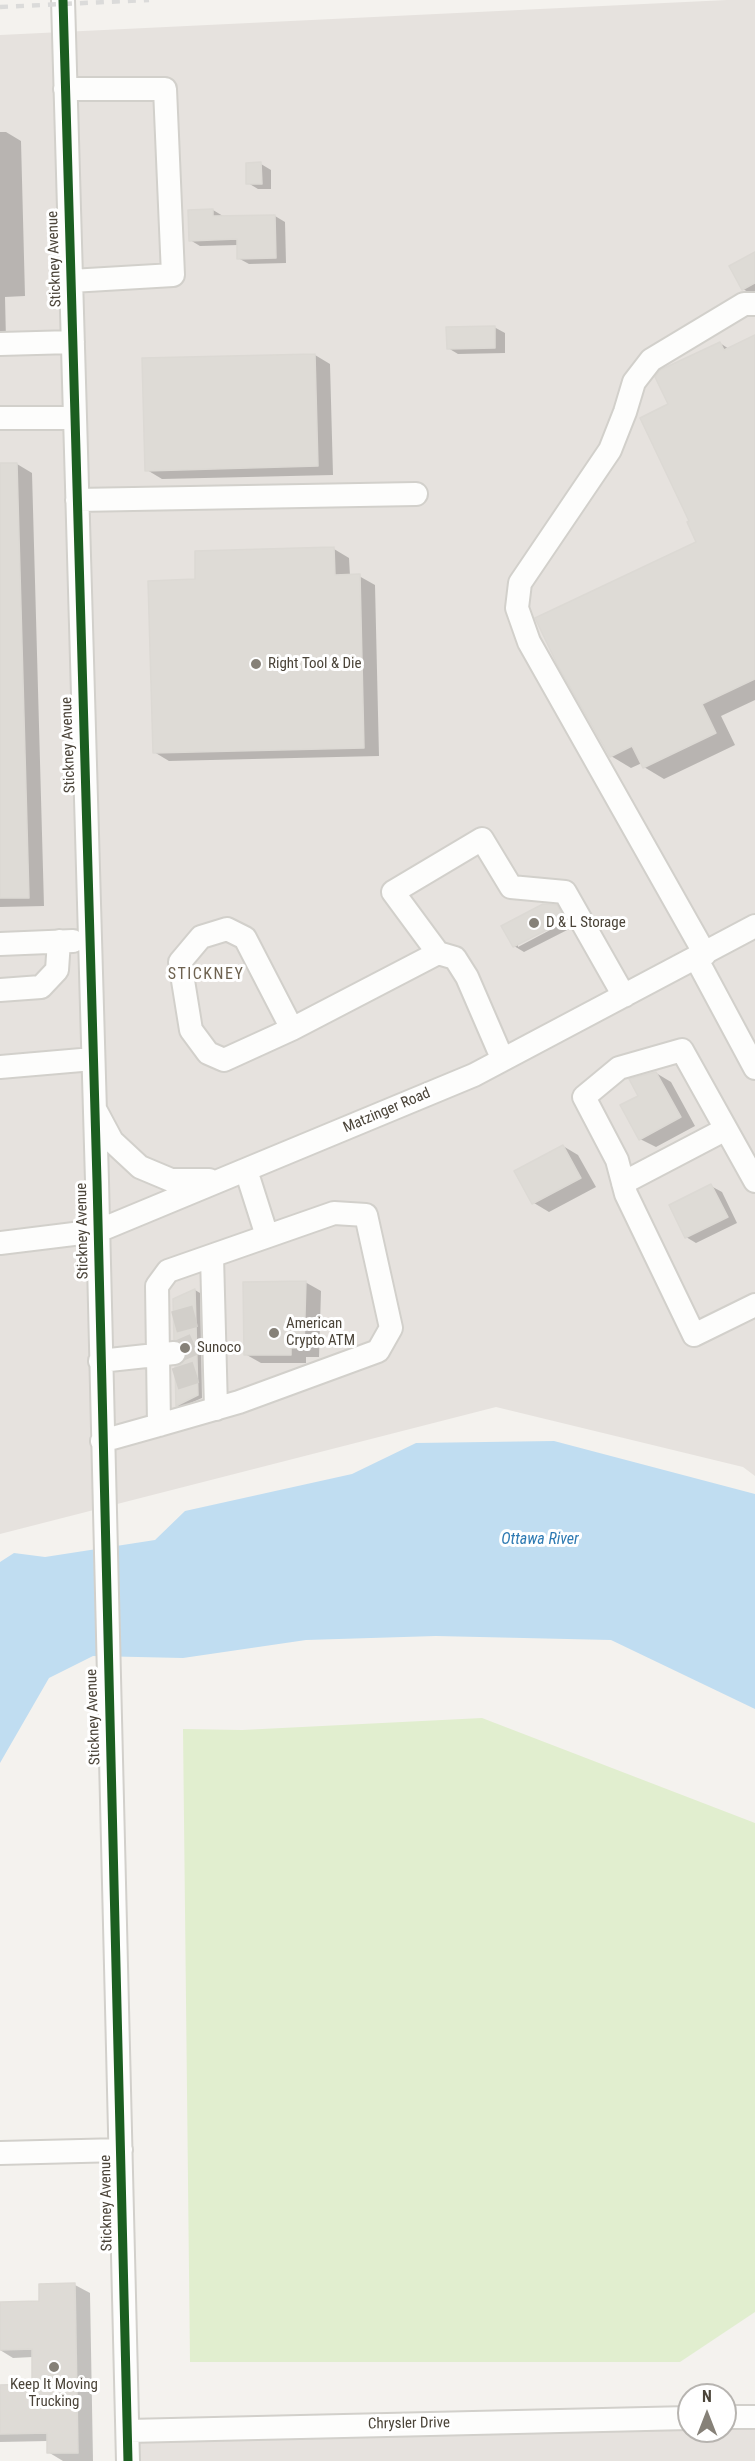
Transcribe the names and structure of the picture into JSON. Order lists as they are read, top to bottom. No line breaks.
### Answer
{"streets":{"street":["Stickney Avenue","Matzinger Road","Chrysler Drive"]},"crossings":[["Stickney Avenue","Matzinger Road"],["Stickney Avenue","Chrysler Drive"]],"districts":["STICKNEY"],"water":["Ottawa River"],"places":["Right Tool & Die","D & L Storage","American Crypto ATM","Sunoco","Keep It Moving Trucking"],"north":"top"}
